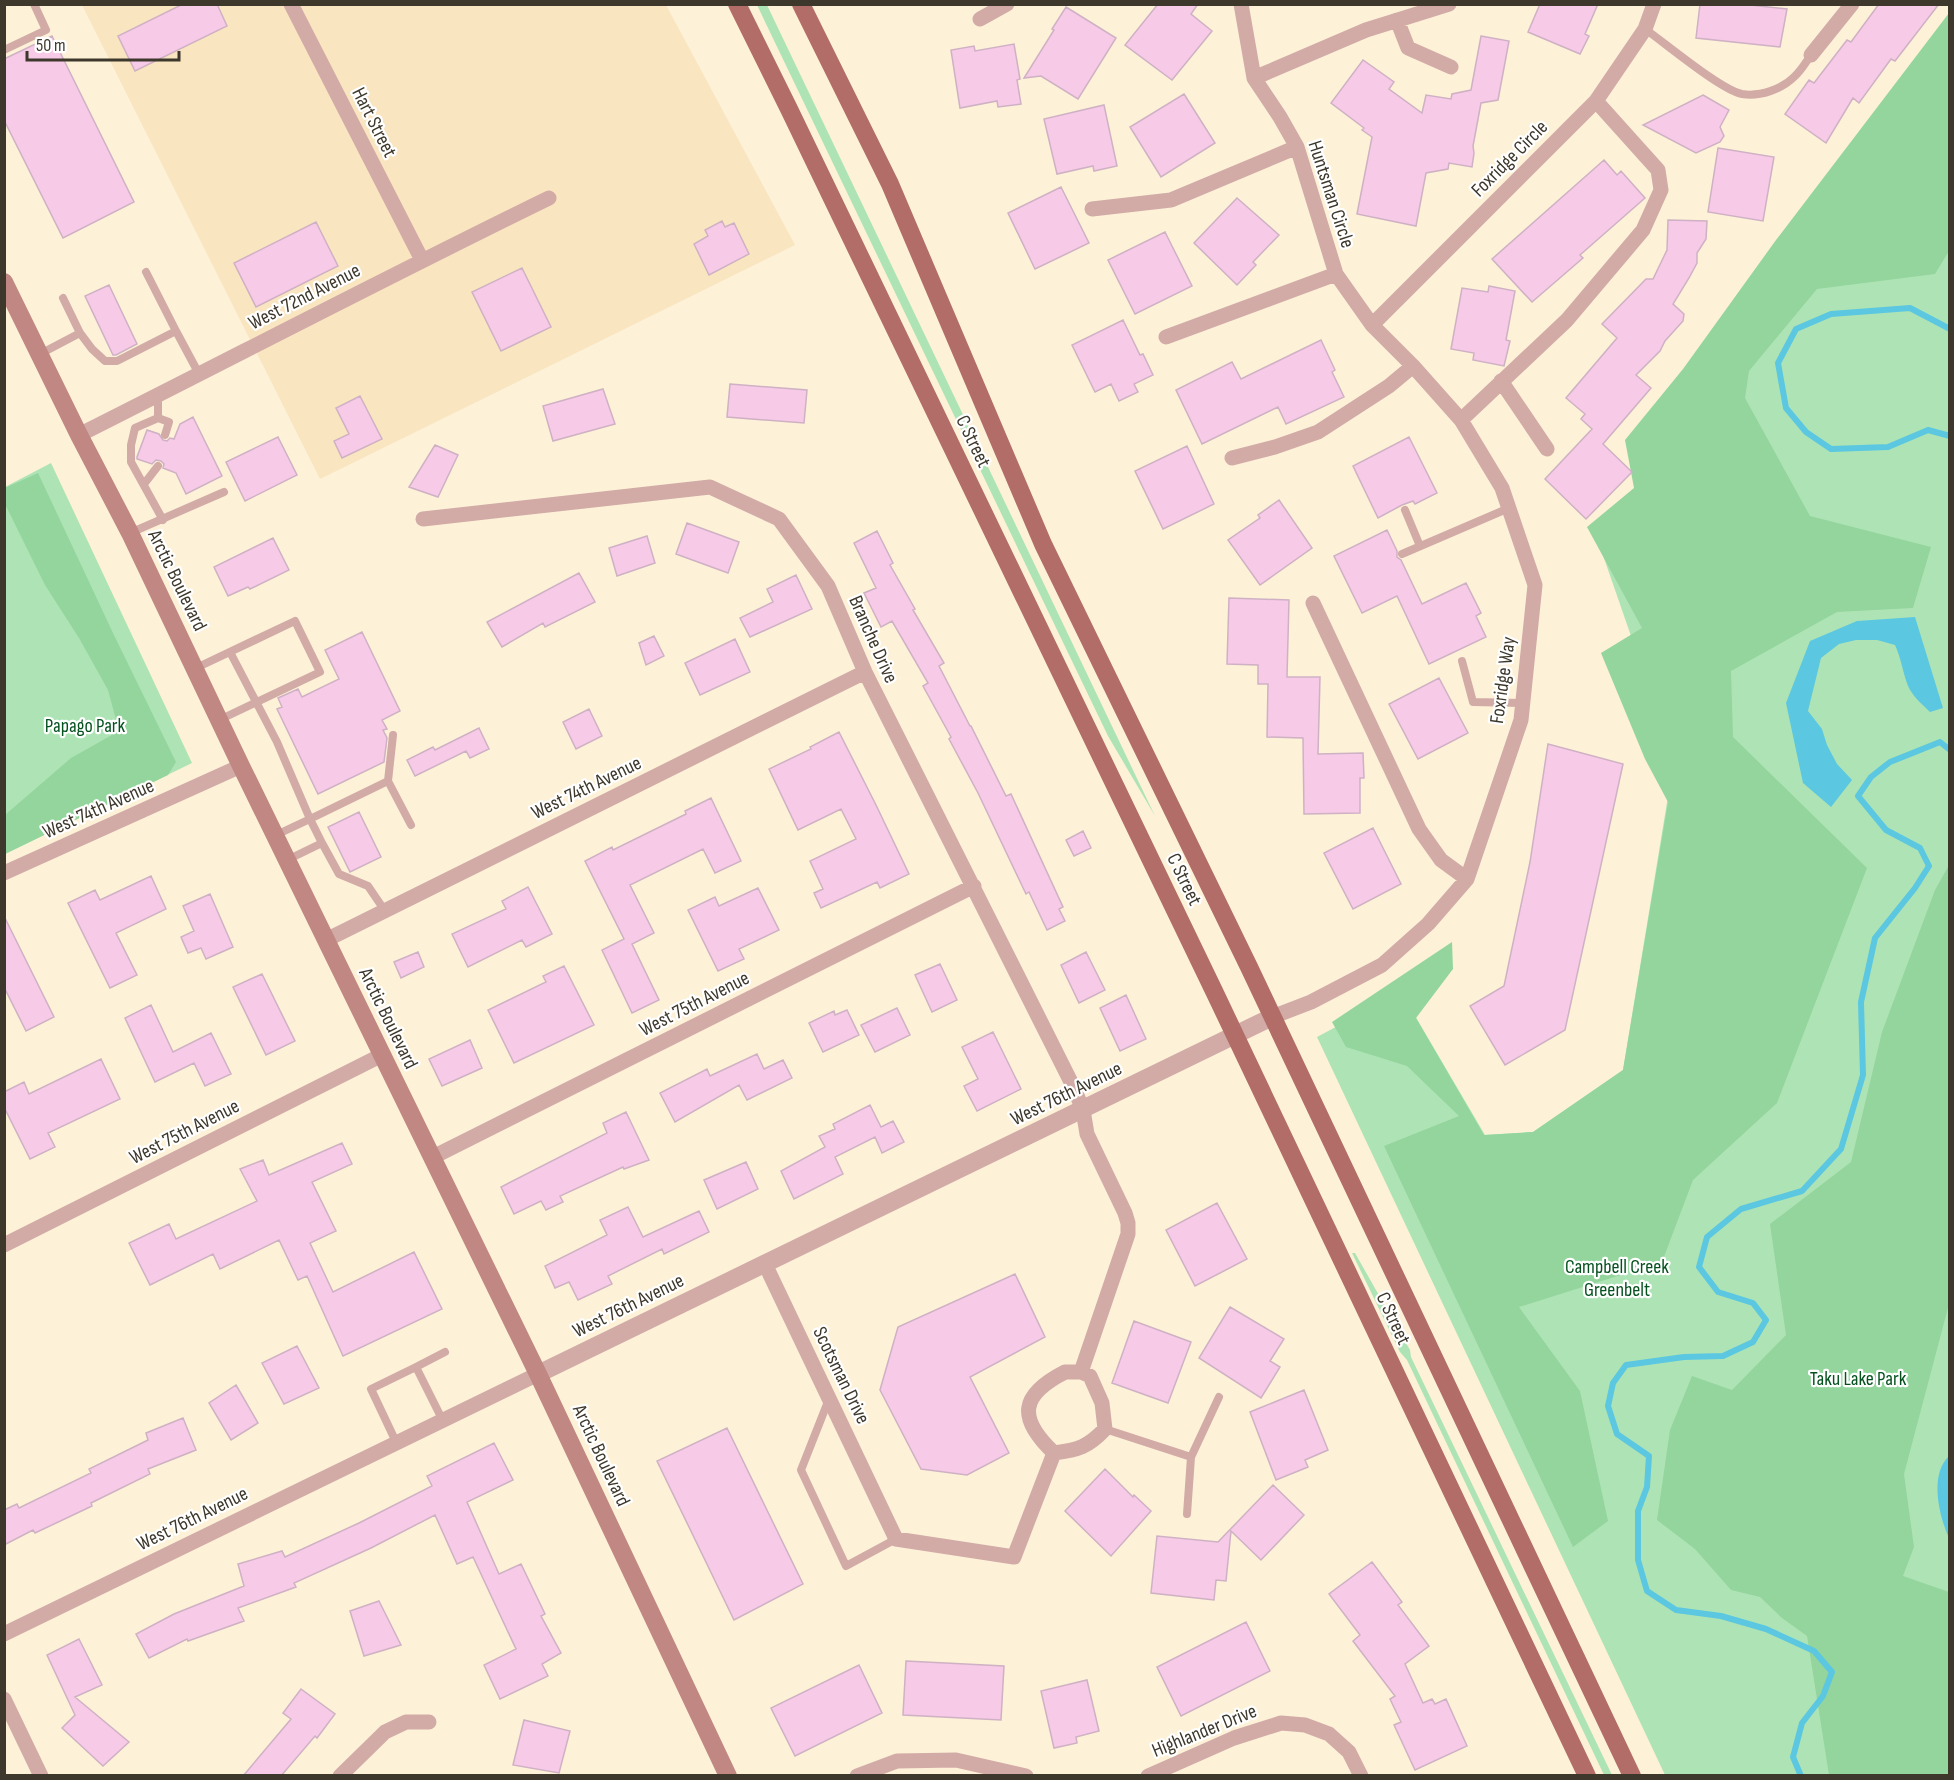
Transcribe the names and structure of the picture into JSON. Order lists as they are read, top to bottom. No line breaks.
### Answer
{"streets":{"main road":["C Street","Arctic Boulevard"],"street":["Hart Street","Foxridge Circle","Huntsman Circle","West 72nd Avenue","Branche Drive","Foxridge Way","West 74th Avenue","West 75th Avenue","West 76th Avenue","Scotsman Drive","Highlander Drive"]},"crossings":[["Hart Street","West 72nd Avenue"],["Foxridge Circle","Huntsman Circle"],["Foxridge Circle","Foxridge Way"],["Huntsman Circle","Foxridge Way"],["West 72nd Avenue","Arctic Boulevard"],["C Street","Foxridge Way"],["C Street","West 76th Avenue"],["Arctic Boulevard","West 74th Avenue"],["Arctic Boulevard","West 75th Avenue"],["Arctic Boulevard","West 76th Avenue"],["Branche Drive","West 74th Avenue"],["Branche Drive","West 75th Avenue"],["Branche Drive","West 76th Avenue"],["Foxridge Way","West 76th Avenue"],["West 76th Avenue","Scotsman Drive"]],"parks":["Papago Park","Campbell Creek Greenbelt","Taku Lake Park"],"scale_bar":"50 m"}
